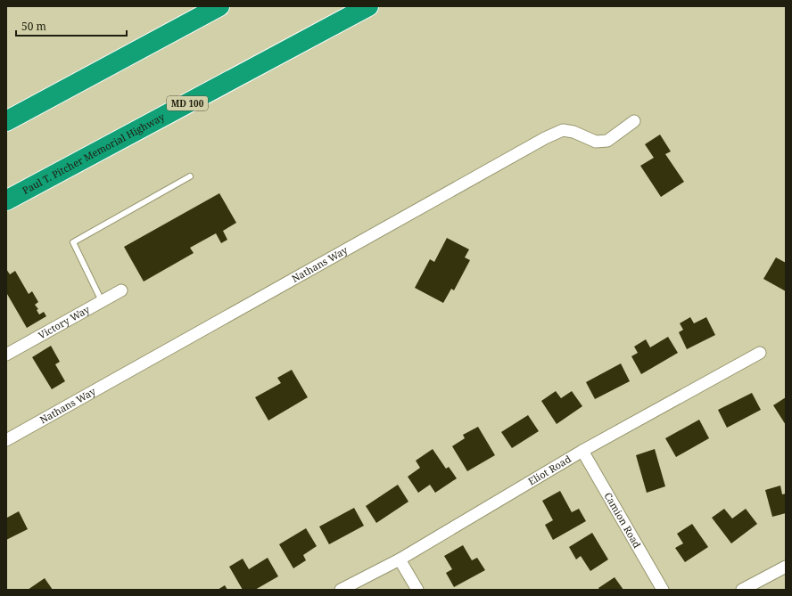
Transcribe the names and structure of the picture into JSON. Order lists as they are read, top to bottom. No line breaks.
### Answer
{"streets":{"highway":["MD 100","Paul T. Pitcher Memorial Highway"],"street":["Nathans Way","Victory Way","Eliot Road","Camion Road"]},"crossings":[["Eliot Road","Camion Road"]],"scale_bar":"50 m"}
